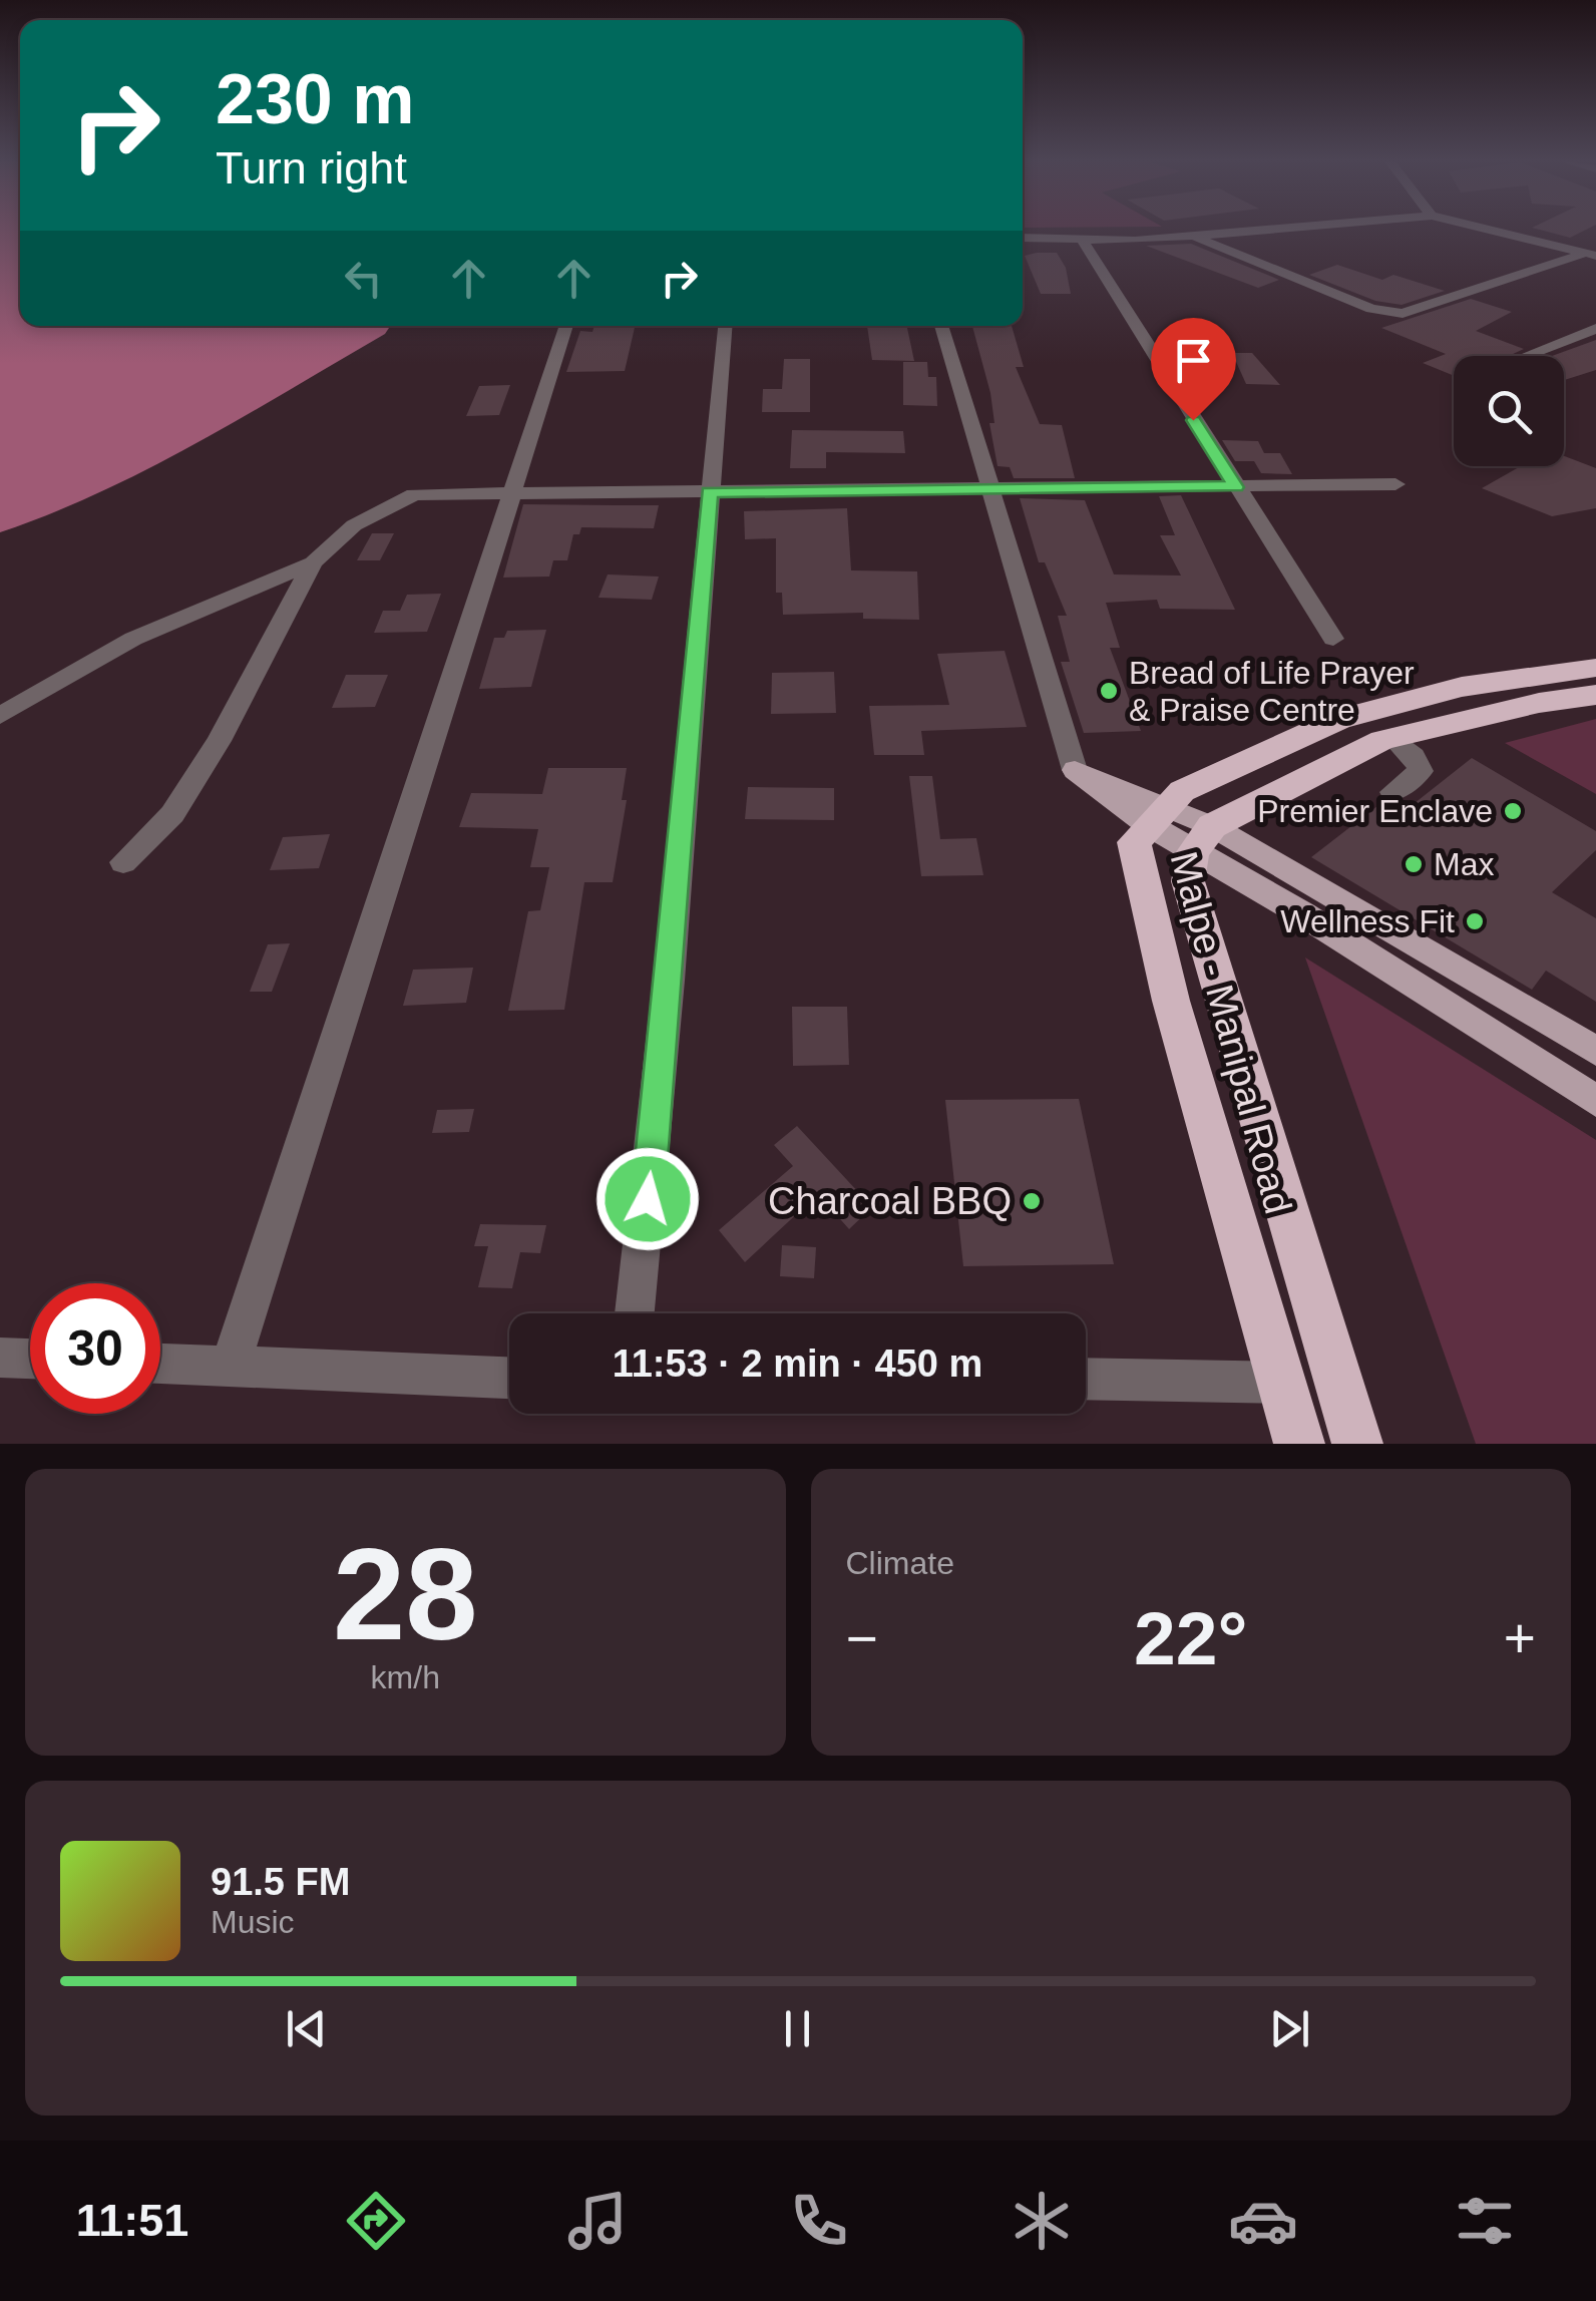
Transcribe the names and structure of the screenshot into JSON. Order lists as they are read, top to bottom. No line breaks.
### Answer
{"streets":{"highway":["Malpe - Manipal Road"]},"places":["Bread of Life Prayer & Praise Centre","Premier Enclave","Max","Wellness Fit","Charcoal BBQ"],"page":{"turn":["230 m","Turn right"],"limit":"30","trip":"11:53 · 2 min · 450 m","tile":[["28","km/h"],"Climate"],"heat":["−","22°","+"],"song":["91.5 FM","Music"],"tabs":"11:51"}}
